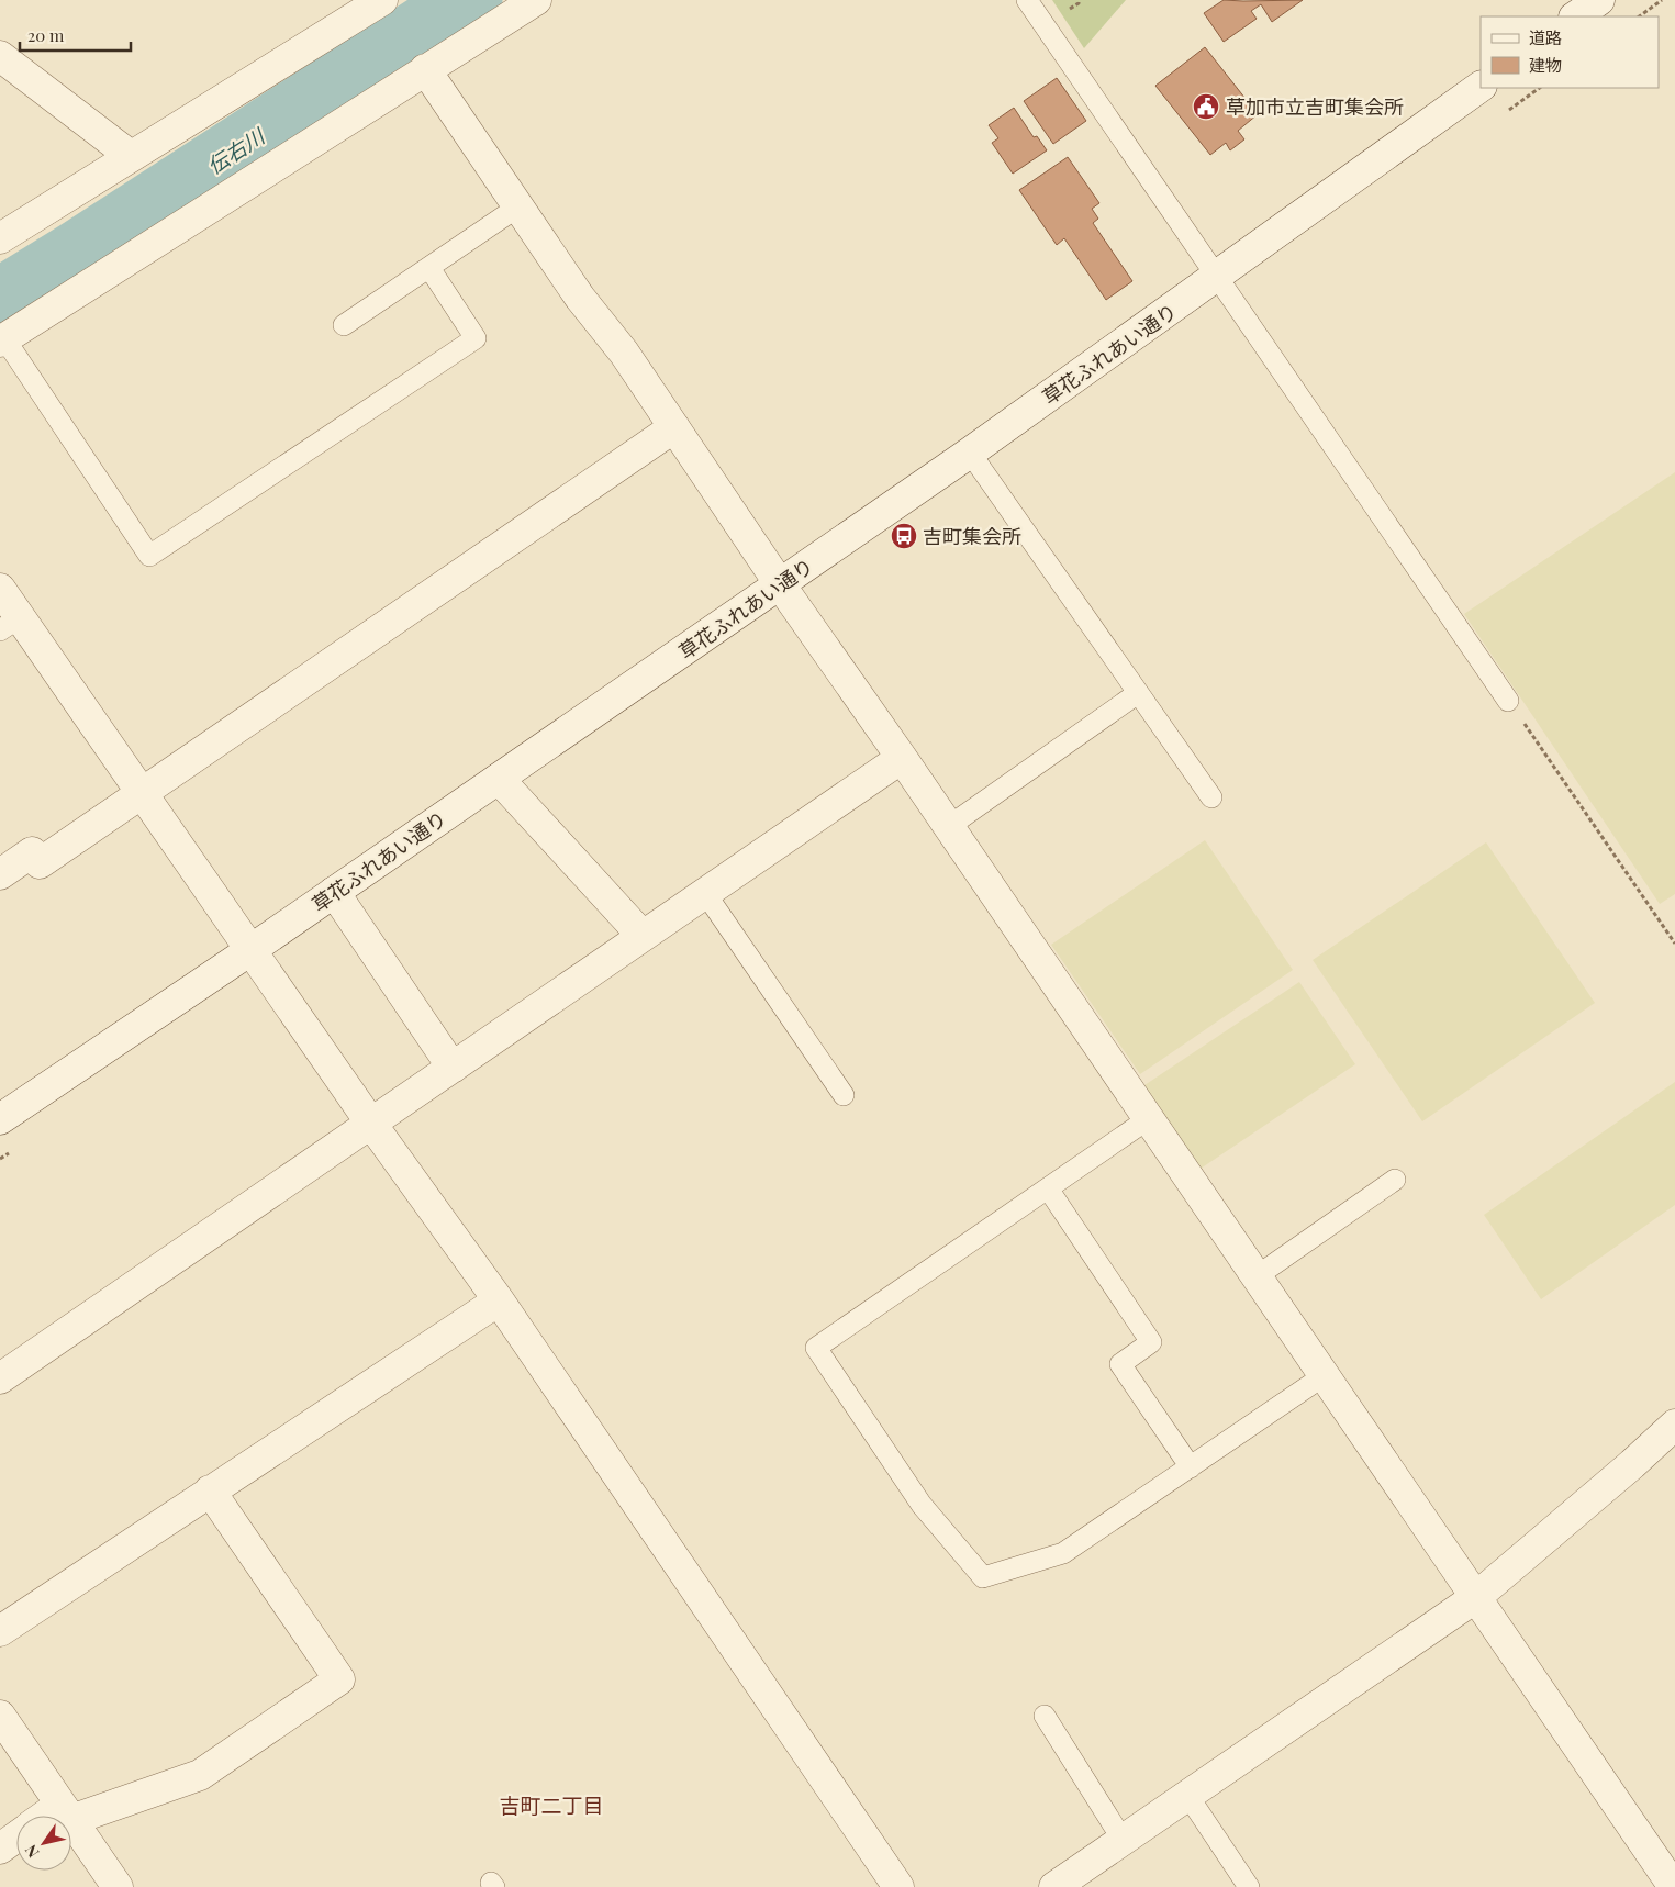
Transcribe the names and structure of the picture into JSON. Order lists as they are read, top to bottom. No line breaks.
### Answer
{"streets":{"street":["草花ふれあい通り"]},"districts":["吉町二丁目"],"water":["伝右川"],"places":{"public building":["草加市立吉町集会所"],"bus stop":["吉町集会所"]},"legend":["道路","建物"],"scale_bar":"20 m","north":"bottom left"}
